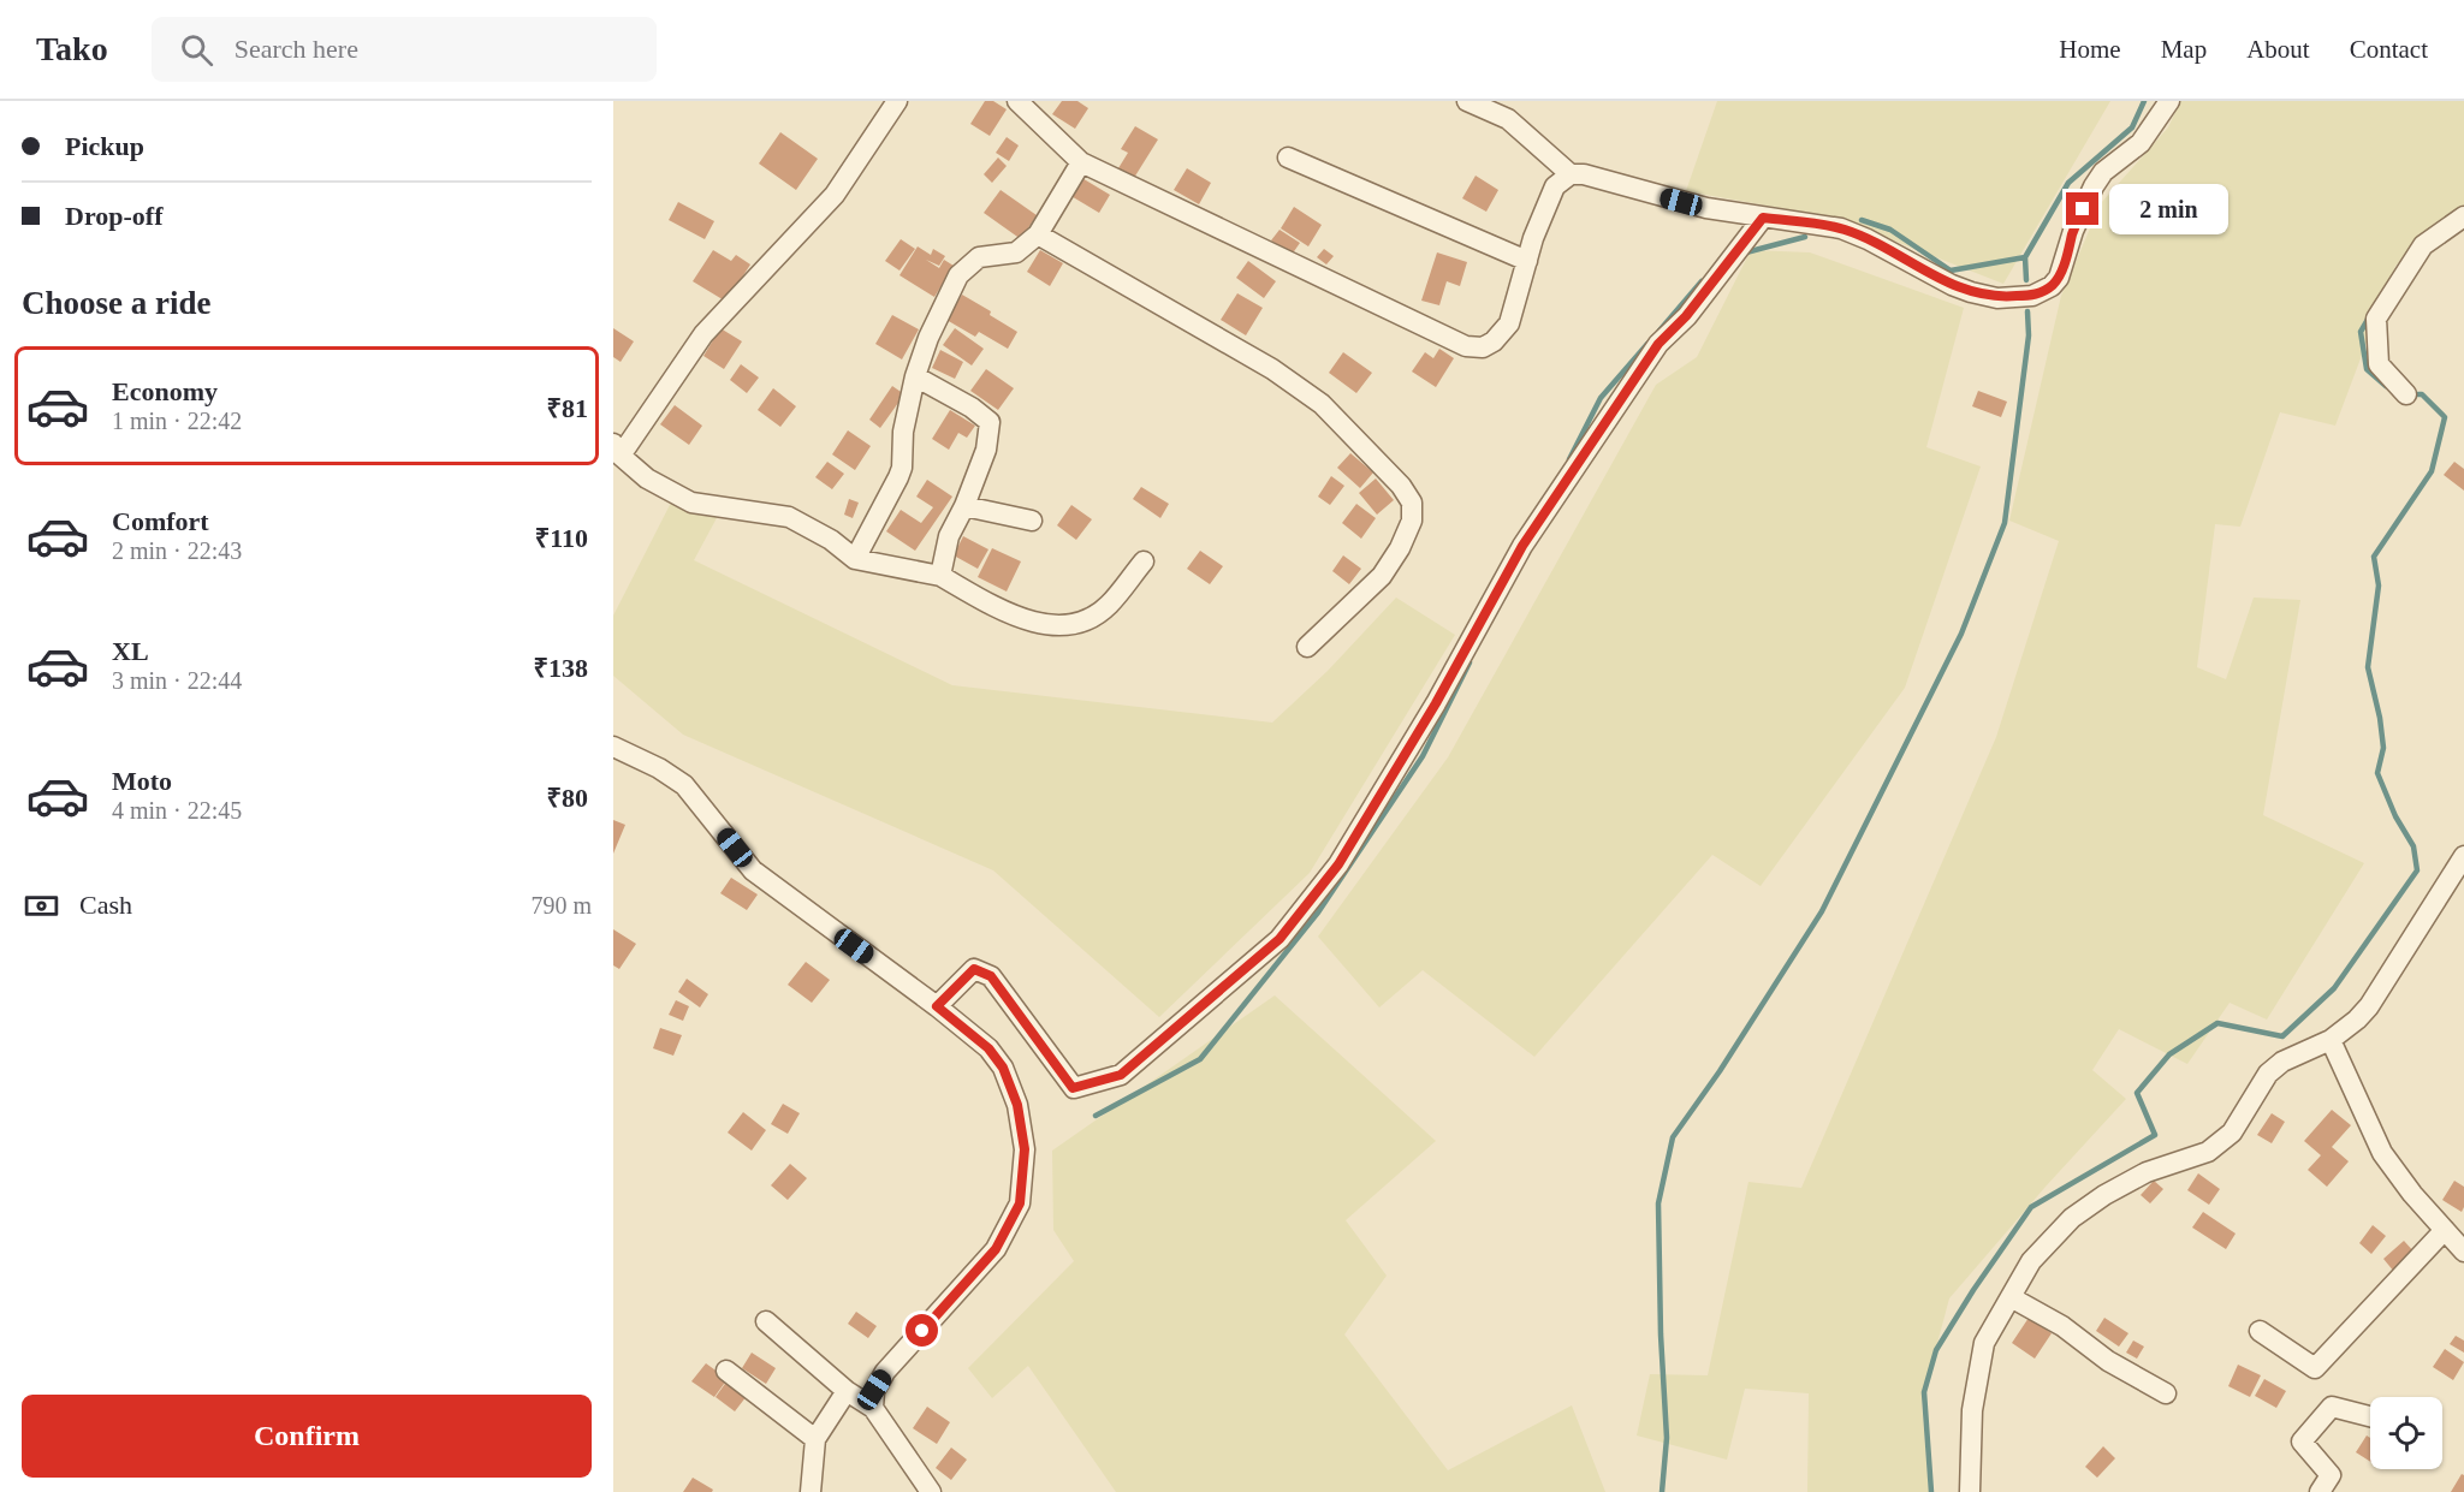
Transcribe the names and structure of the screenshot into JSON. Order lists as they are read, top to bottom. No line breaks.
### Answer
{"page":{"header":"Tako","search":"Search here","nav":["Home","Map","About","Contact"],"banner":["Pickup","Drop-off"],"bubble":"2 min","heading":"Choose a ride","list":[{"name":"Economy","note":"1 min · 22:42","value":"₹81"},{"name":"Comfort","note":"2 min · 22:43","value":"₹110"},{"name":"XL","note":"3 min · 22:44","value":"₹138"},{"name":"Moto","note":"4 min · 22:45","value":"₹80"}],"pay":["Cash","790 m"],"buttons":"Confirm"}}
